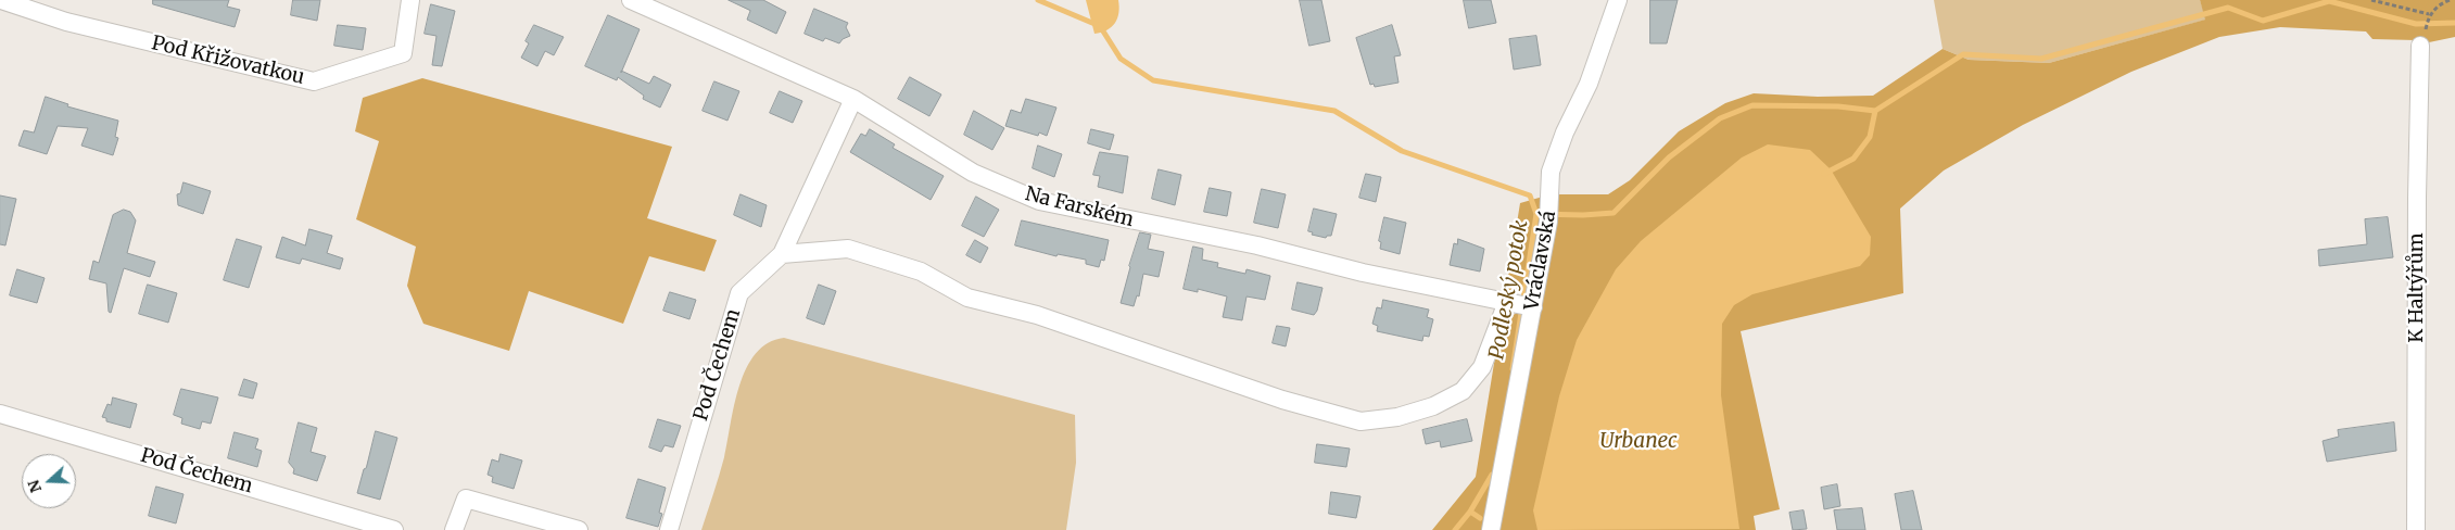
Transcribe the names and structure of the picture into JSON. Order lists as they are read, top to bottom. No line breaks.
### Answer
{"streets":{"street":["Pod Křižovatkou","Na Farském","Vráclavská","K Haltýřům","Pod Čechem"]},"crossings":[["Na Farském","Vráclavská"],["Na Farském","Pod Čechem"]],"water":["Podleský potok","Urbanec"],"north":"left"}
